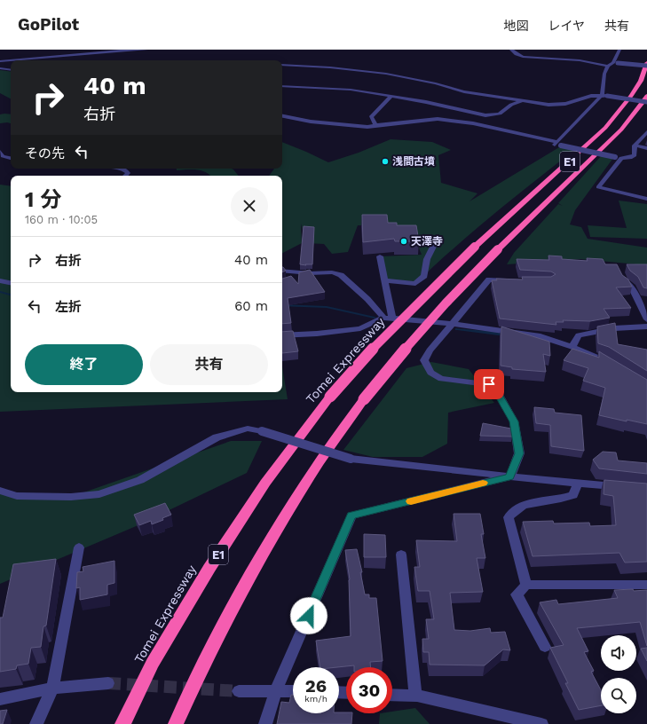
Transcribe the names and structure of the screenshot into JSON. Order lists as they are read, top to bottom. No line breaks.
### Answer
{"streets":{"highway":["E1","Tomei Expressway"]},"places":["浅間古墳","天澤寺"],"page":{"header":"GoPilot","nav":["地図","レイヤ","共有"],"turn":["40 m","右折"],"then":"その先","heading":["1 分","160 m · 10:05"],"list":[{"name":"右折","value":"40 m"},{"name":"左折","value":"60 m"}],"buttons":["終了","共有"],"speed":"26 km/h","limit":"30"}}
